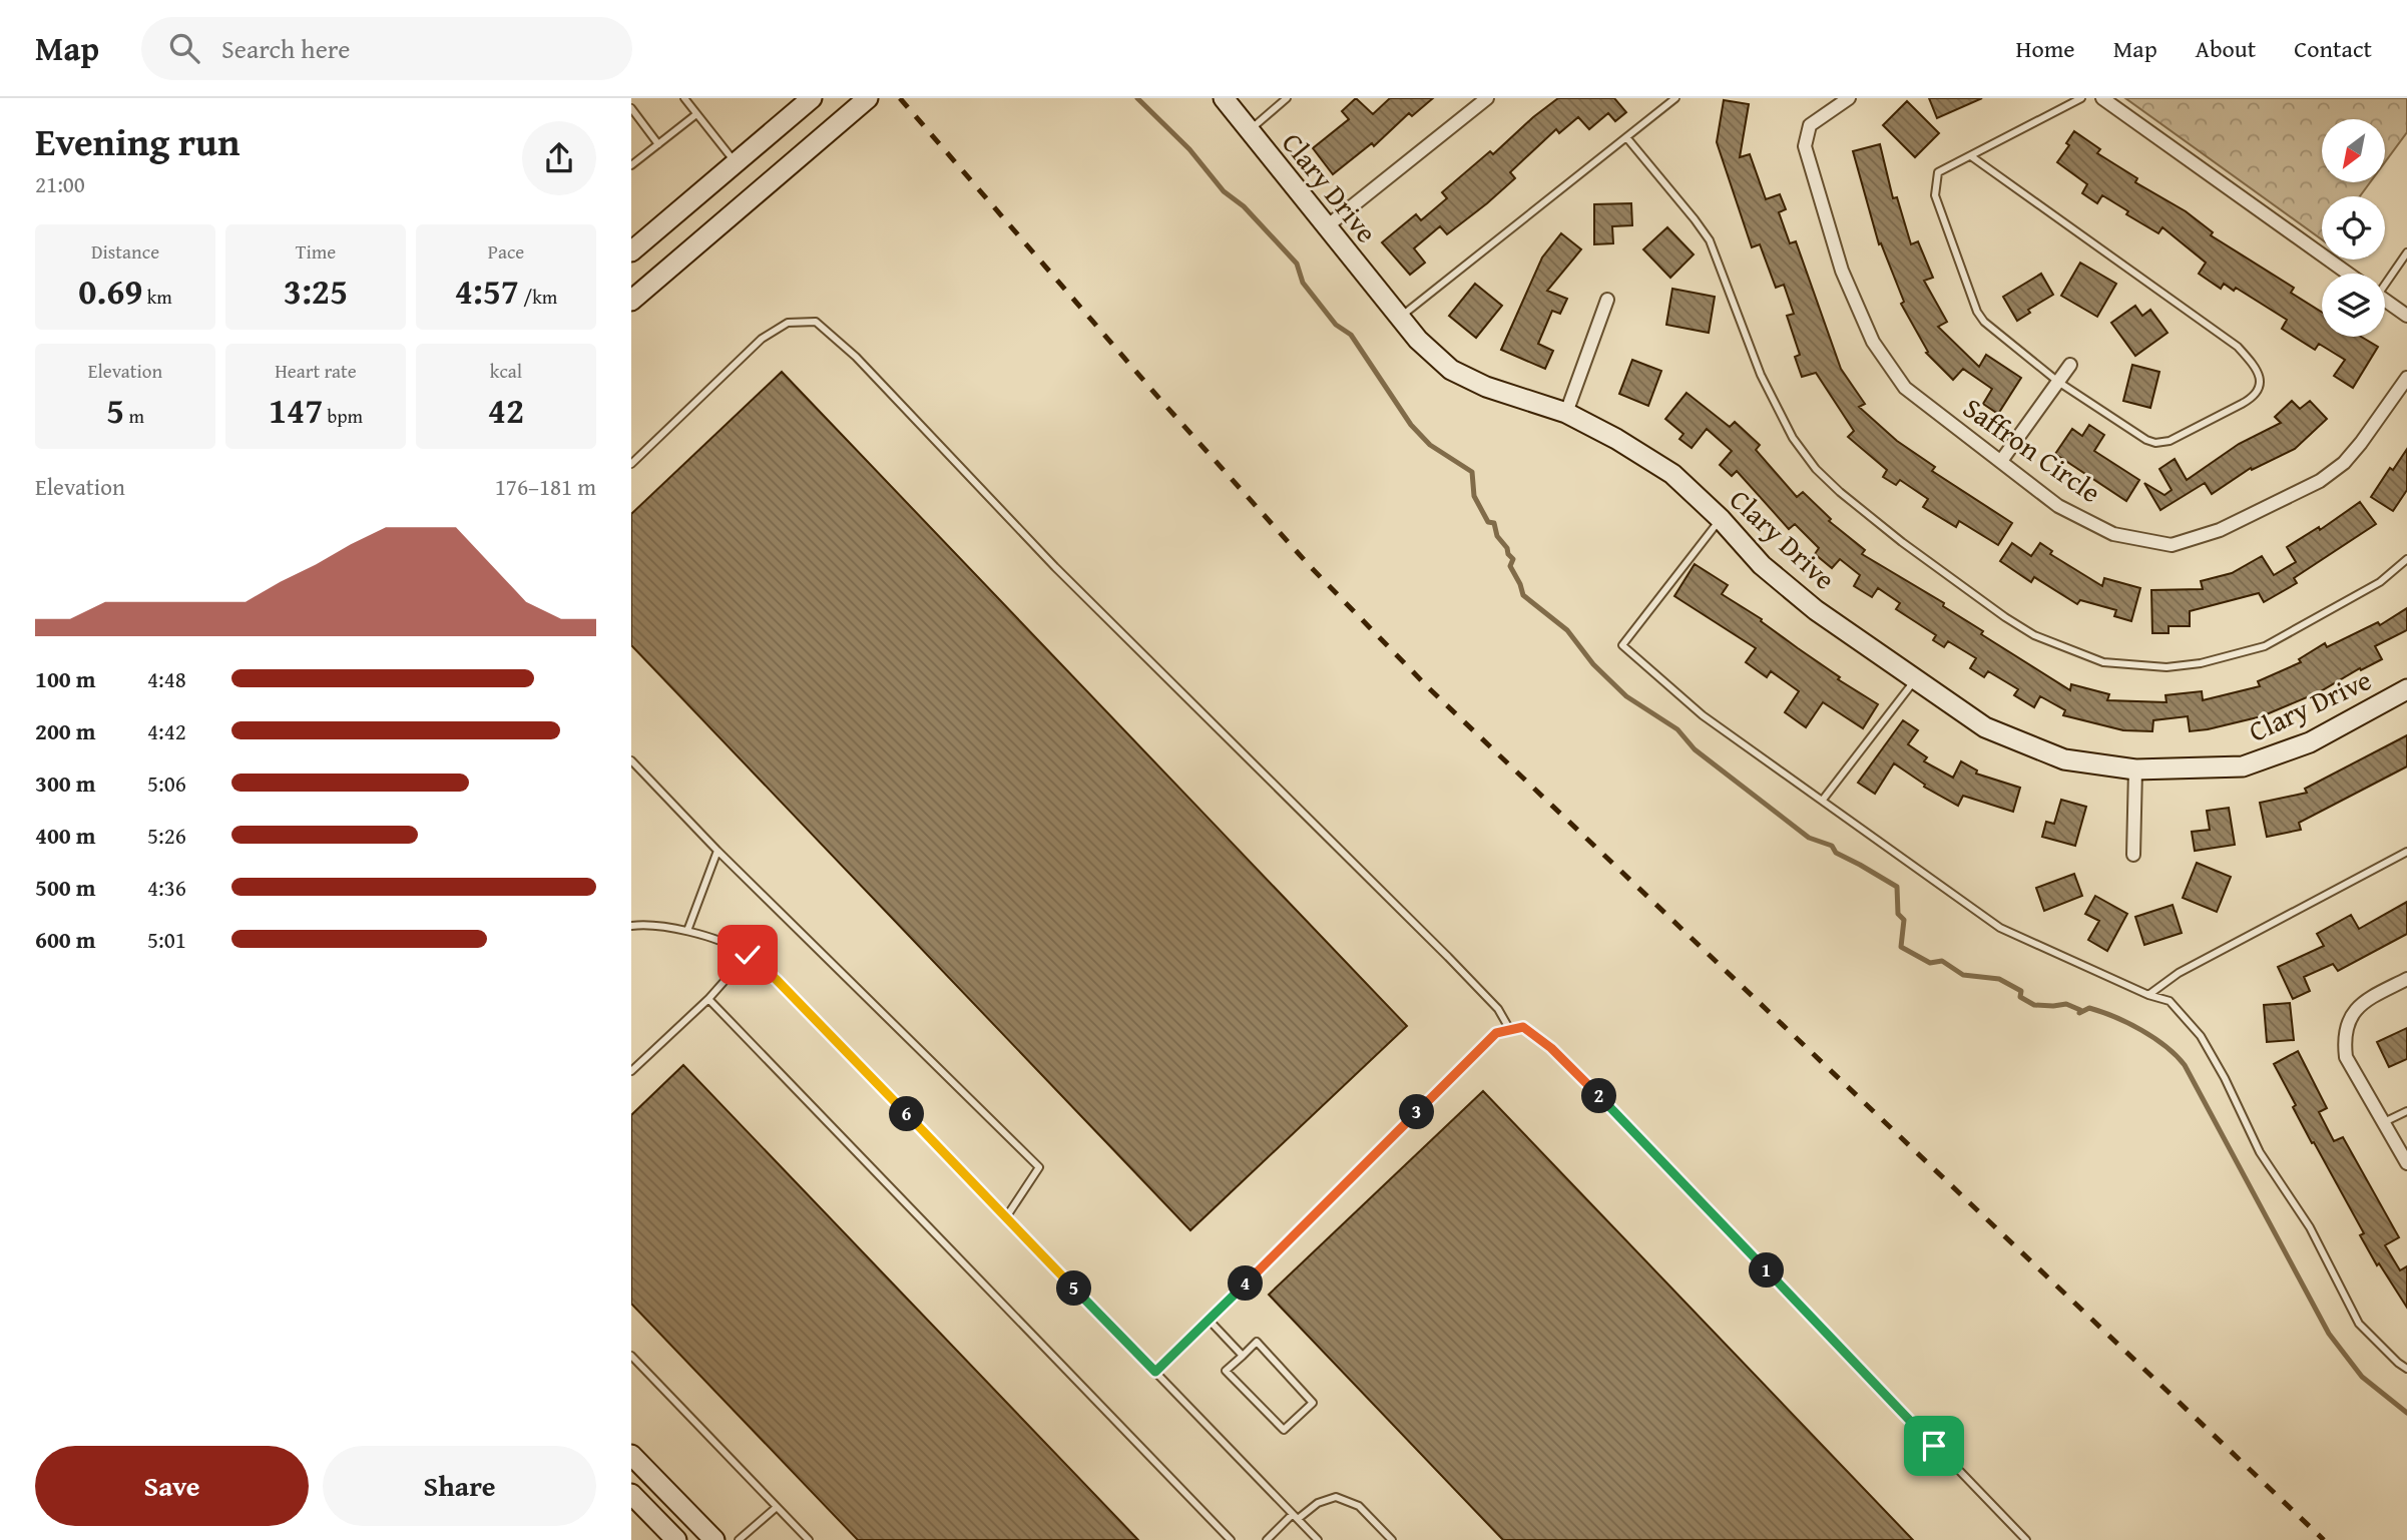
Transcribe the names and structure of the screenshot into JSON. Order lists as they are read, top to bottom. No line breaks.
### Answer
{"streets":{"street":["Clary Drive","Saffron Circle"]},"north":"bottom left","page":{"header":"Map","search":"Search here","nav":["Home","Map","About","Contact"],"heading":["Evening run","21:00"],"stats":[["Distance","0.69 km"],["Time","3:25"],["Pace","4:57 /km"],["Elevation","5 m"],["Heart rate","147 bpm"],["kcal","42"]],"chart":["Elevation","176–181 m"],"list":[{"name":"100 m","note":"4:48"},{"name":"200 m","note":"4:42"},{"name":"300 m","note":"5:06"},{"name":"400 m","note":"5:26"},{"name":"500 m","note":"4:36"},{"name":"600 m","note":"5:01"}],"pins":["2","3","6","1","4","5"],"buttons":["Save","Share"]}}
